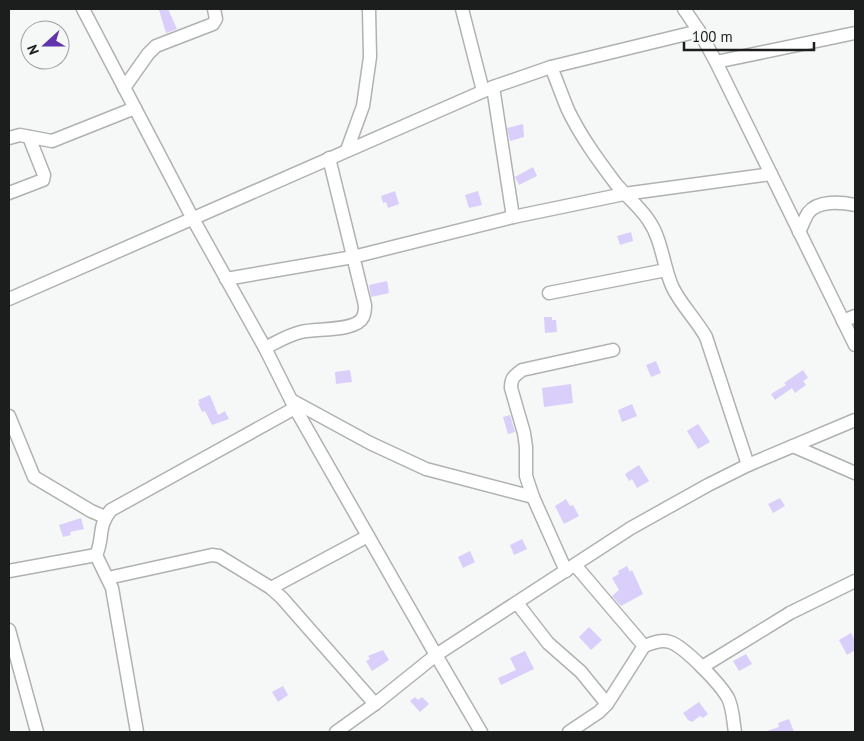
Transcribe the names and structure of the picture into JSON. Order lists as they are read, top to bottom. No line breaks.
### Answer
{"scale_bar":"100 m","north":"left"}
